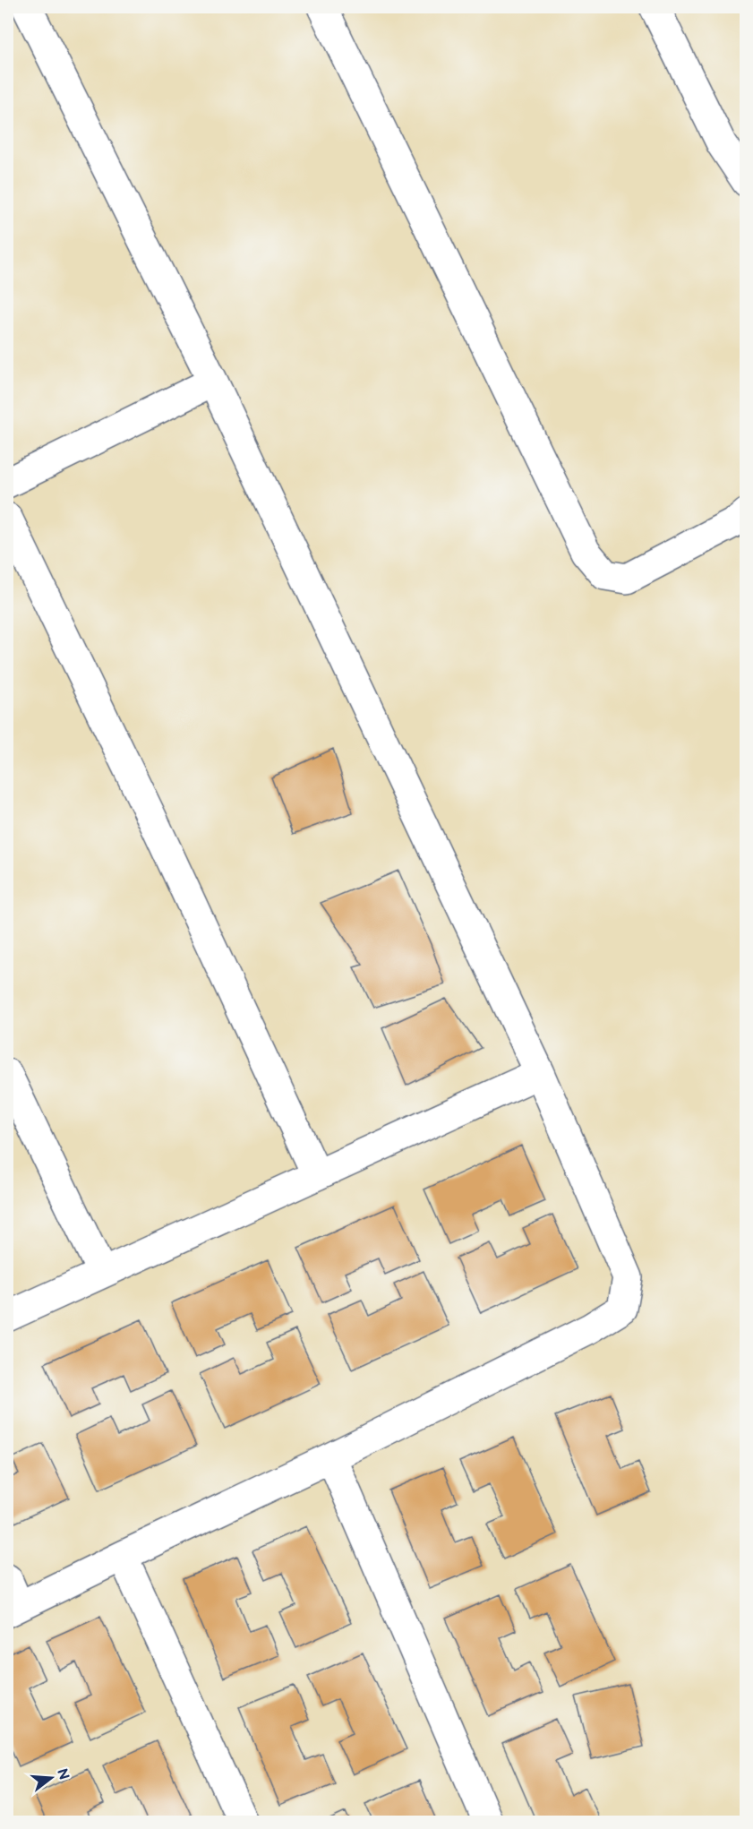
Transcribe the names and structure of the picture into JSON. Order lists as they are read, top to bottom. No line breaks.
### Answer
{"north":"right"}
